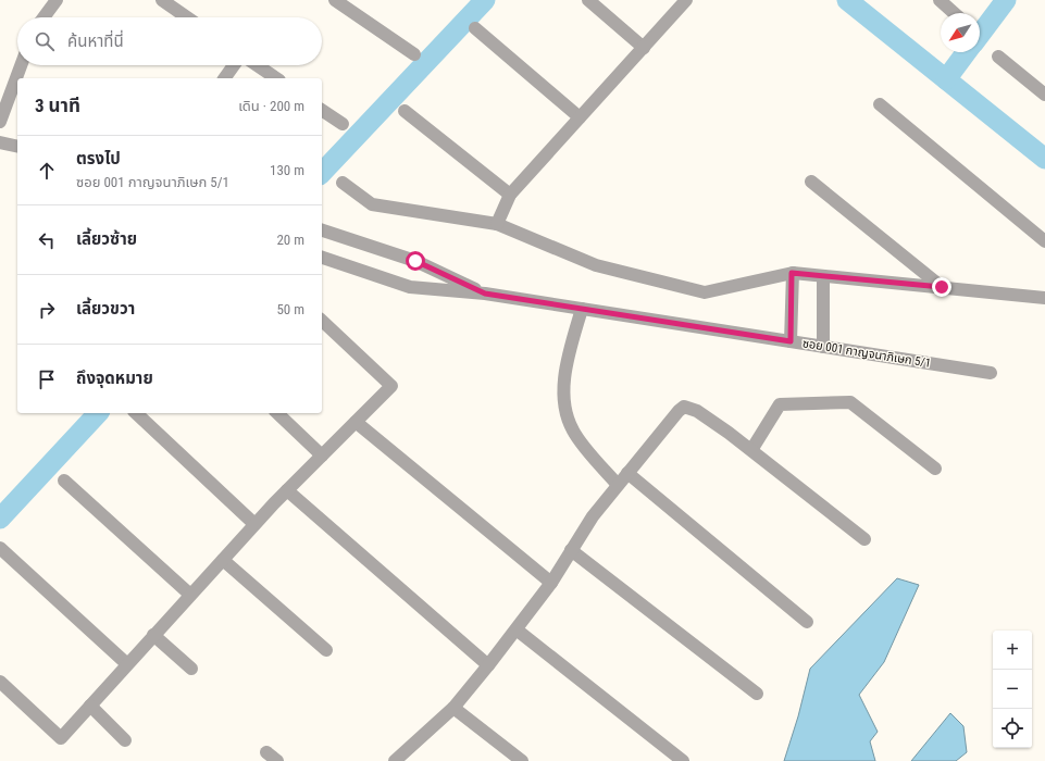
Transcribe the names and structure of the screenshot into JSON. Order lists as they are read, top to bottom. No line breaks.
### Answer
{"streets":{"street":["ซอย 001 กาญจนาภิเษก 5/1"]},"north":"bottom left","page":{"search":"ค้นหาที่นี่","heading":["3 นาที","เดิน · 200 m"],"list":[["ตรงไป","ซอย 001 กาญจนาภิเษก 5/1","130 m"],["เลี้ยวซ้าย","20 m"],["เลี้ยวขวา","50 m"],"ถึงจุดหมาย"],"map_buttons":["+","−"]}}
